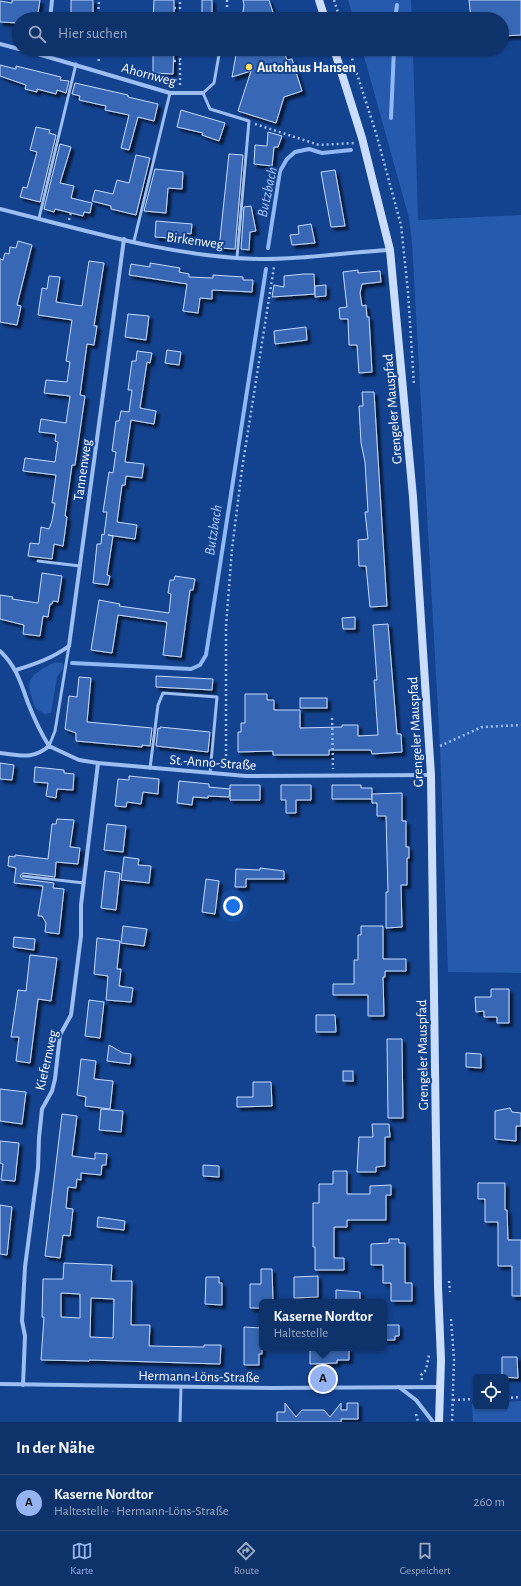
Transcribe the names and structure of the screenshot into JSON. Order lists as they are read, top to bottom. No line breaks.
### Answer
{"streets":{"main road":["Grengeler Mauspfad"],"street":["Ahornweg","Birkenweg","Tannenweg","St.-Anno-Straße","Kiefernweg","Hermann-Löns-Straße"]},"crossings":[["Birkenweg","Grengeler Mauspfad"],["Birkenweg","Tannenweg"],["Grengeler Mauspfad","St.-Anno-Straße"],["Grengeler Mauspfad","Hermann-Löns-Straße"],["St.-Anno-Straße","Kiefernweg"],["Kiefernweg","Hermann-Löns-Straße"]],"water":["Butzbach"],"places":["Autohaus Hansen"],"page":{"search":"Hier suchen","popup":["Kaserne Nordtor","Haltestelle"],"pins":"A","heading":"In der Nähe","list":[{"mark":"A","name":"Kaserne Nordtor","note":"Haltestelle · Hermann-Löns-Straße","value":"260 m"}],"nav":["Karte","Route","Gespeichert"]}}
